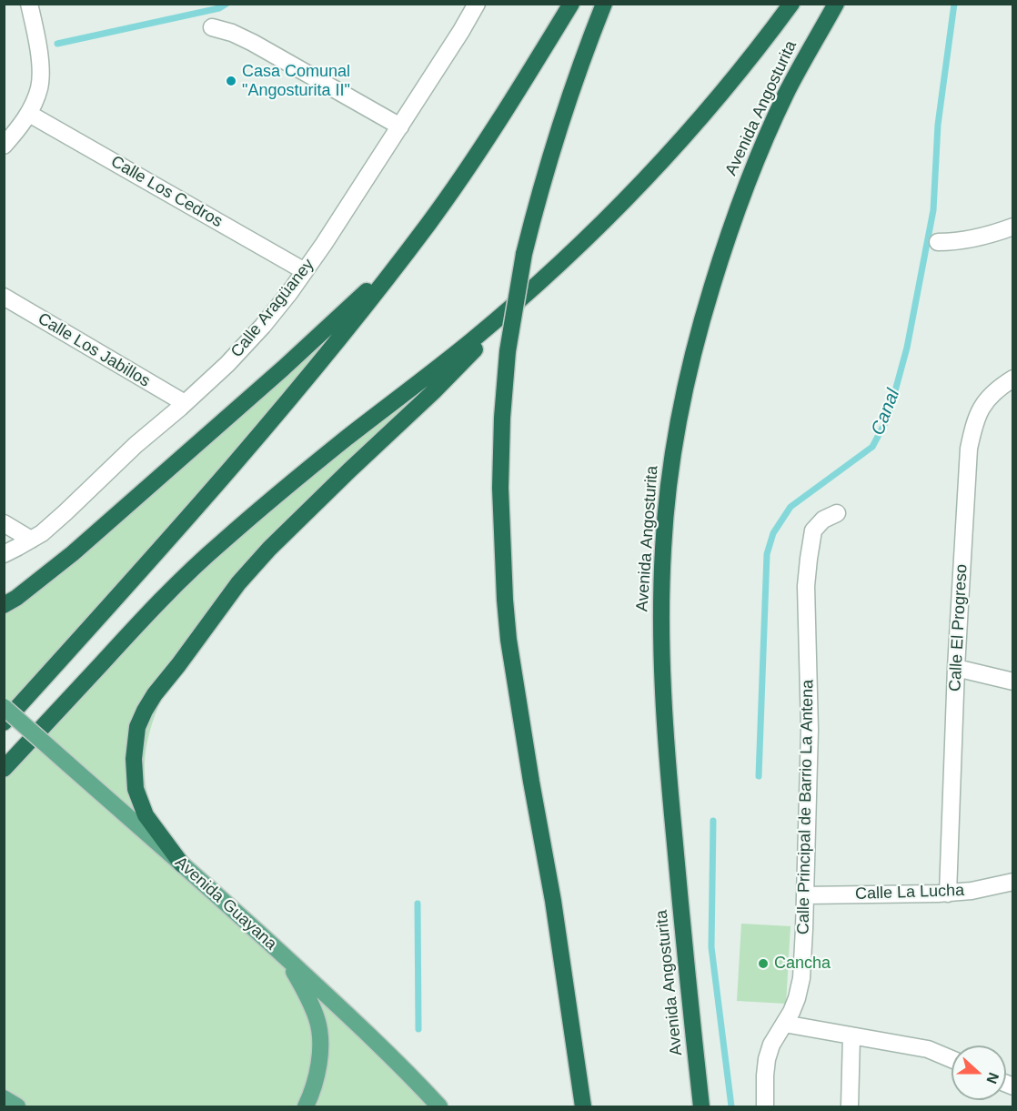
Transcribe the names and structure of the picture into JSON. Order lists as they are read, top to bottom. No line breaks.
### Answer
{"streets":{"highway":["Avenida Angosturita"],"main road":["Avenida Guayana"],"street":["Calle Los Cedros","Calle Aragüaney","Calle Los Jabillos","Calle El Progreso","Calle Principal de Barrio La Antena","Calle La Lucha"]},"crossings":[["Calle Los Cedros","Calle Aragüaney"],["Calle Aragüaney","Calle Los Jabillos"],["Calle El Progreso","Calle La Lucha"],["Calle Principal de Barrio La Antena","Calle La Lucha"]],"water":["Canal"],"places":["Casa Comunal \"Angosturita II\"","Cancha"],"north":"right"}
